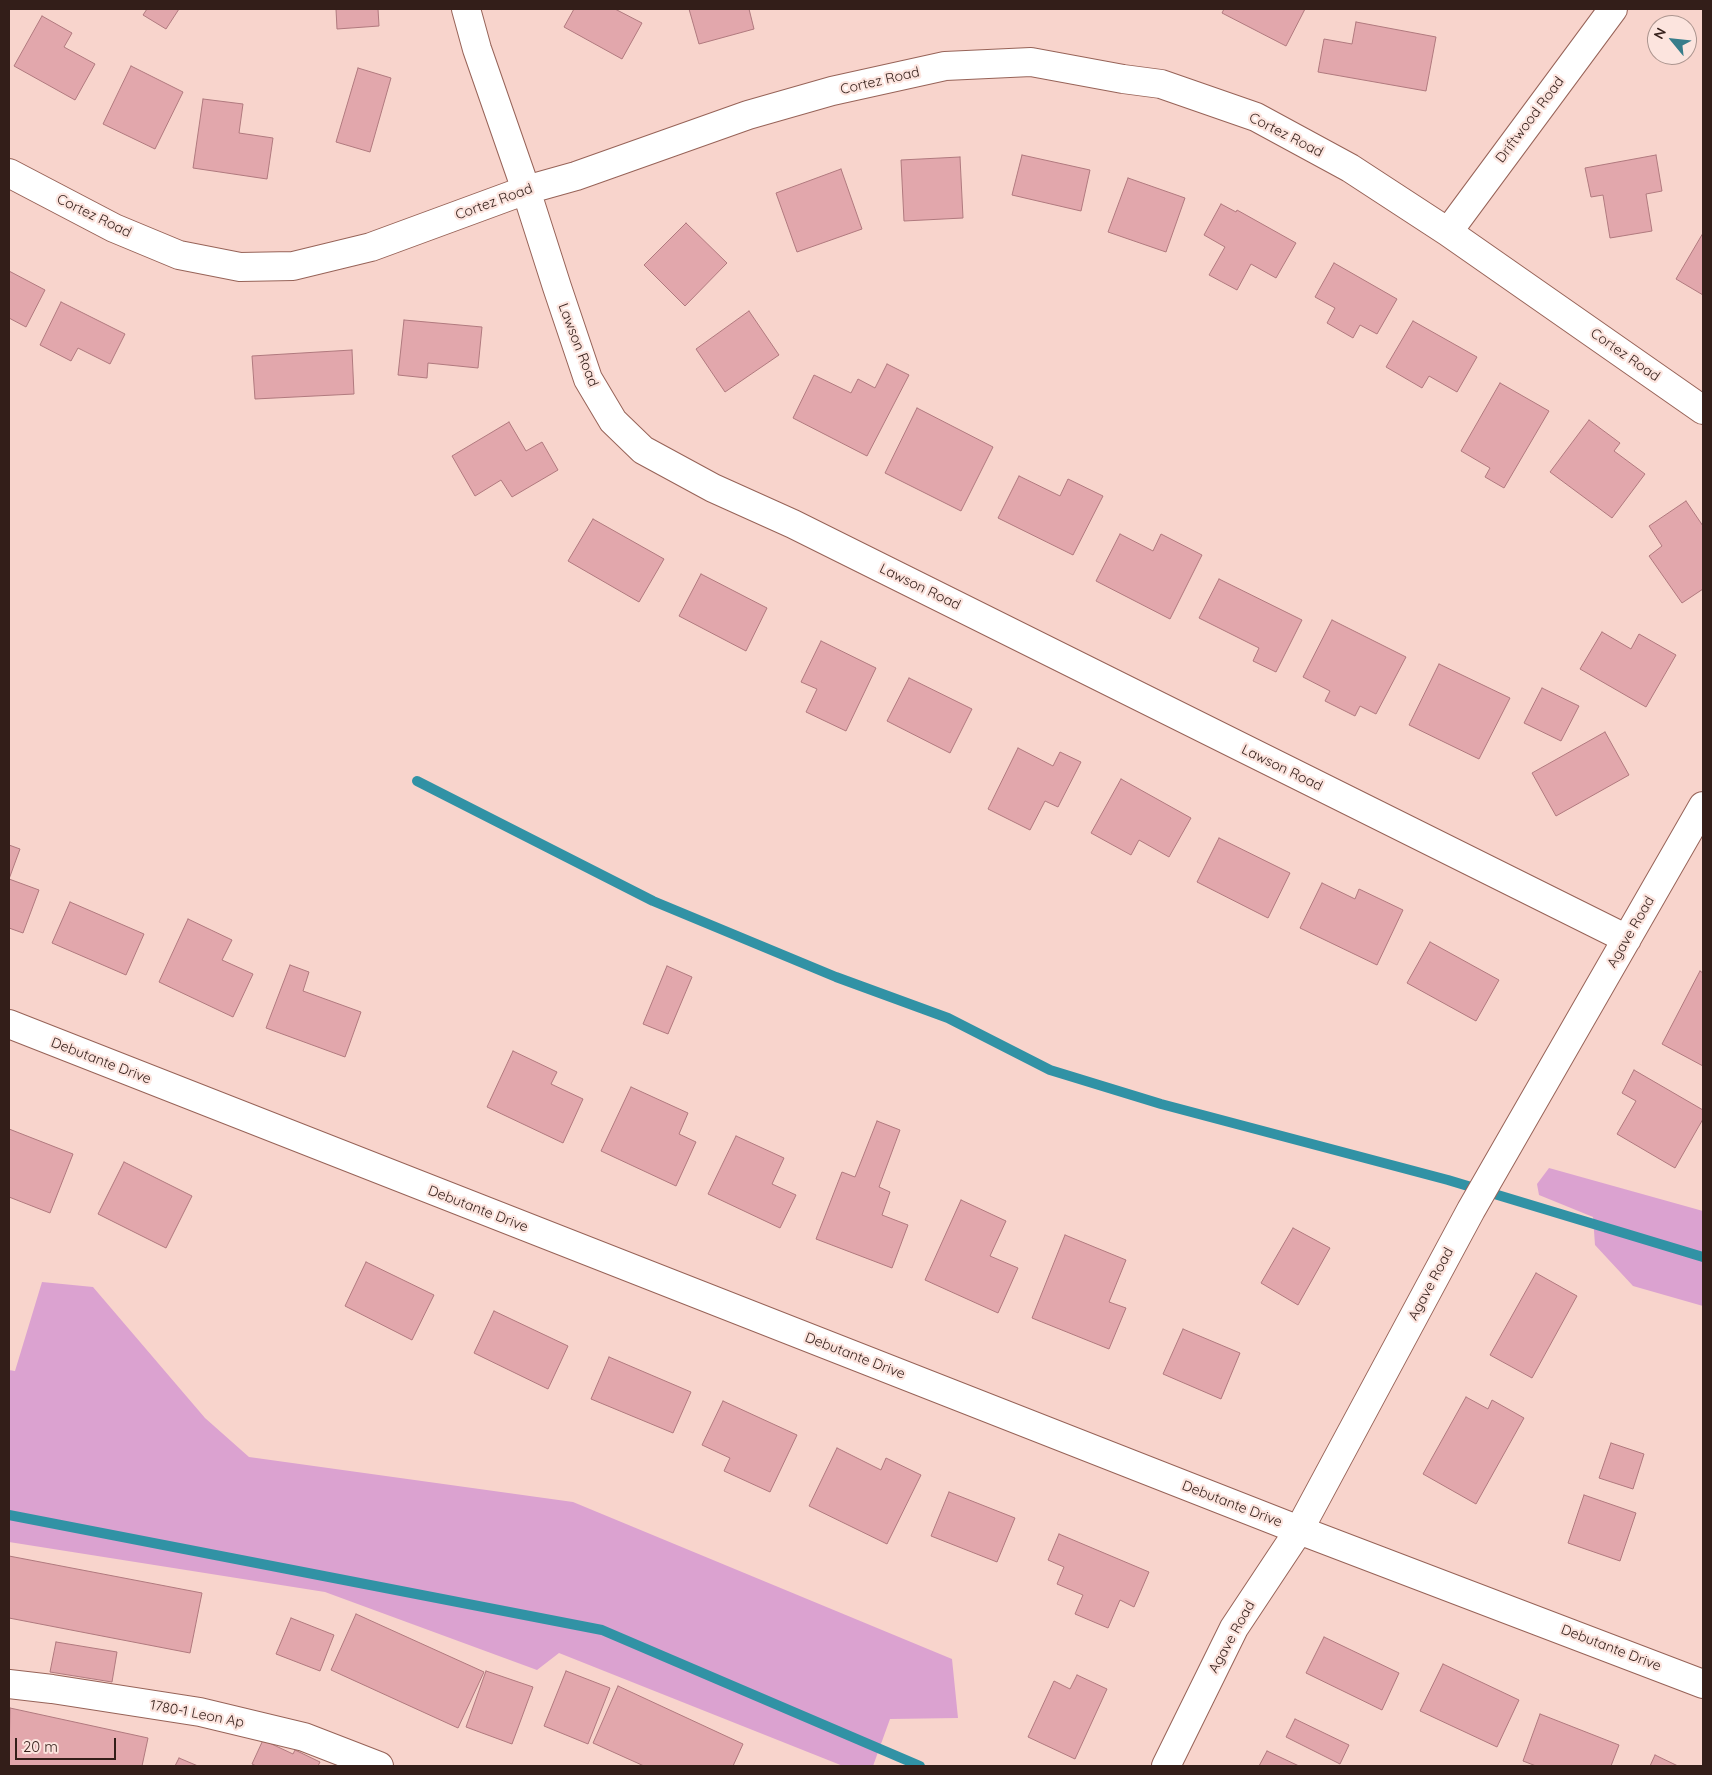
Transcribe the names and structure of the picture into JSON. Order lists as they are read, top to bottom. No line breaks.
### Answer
{"streets":{"street":["Cortez Road","Driftwood Road","Lawson Road","Agave Road","Debutante Drive","1780-1 Leon Ap"]},"crossings":[["Cortez Road","Driftwood Road"],["Cortez Road","Lawson Road"],["Lawson Road","Agave Road"],["Agave Road","Debutante Drive"]],"scale_bar":"20 m","north":"top left"}
